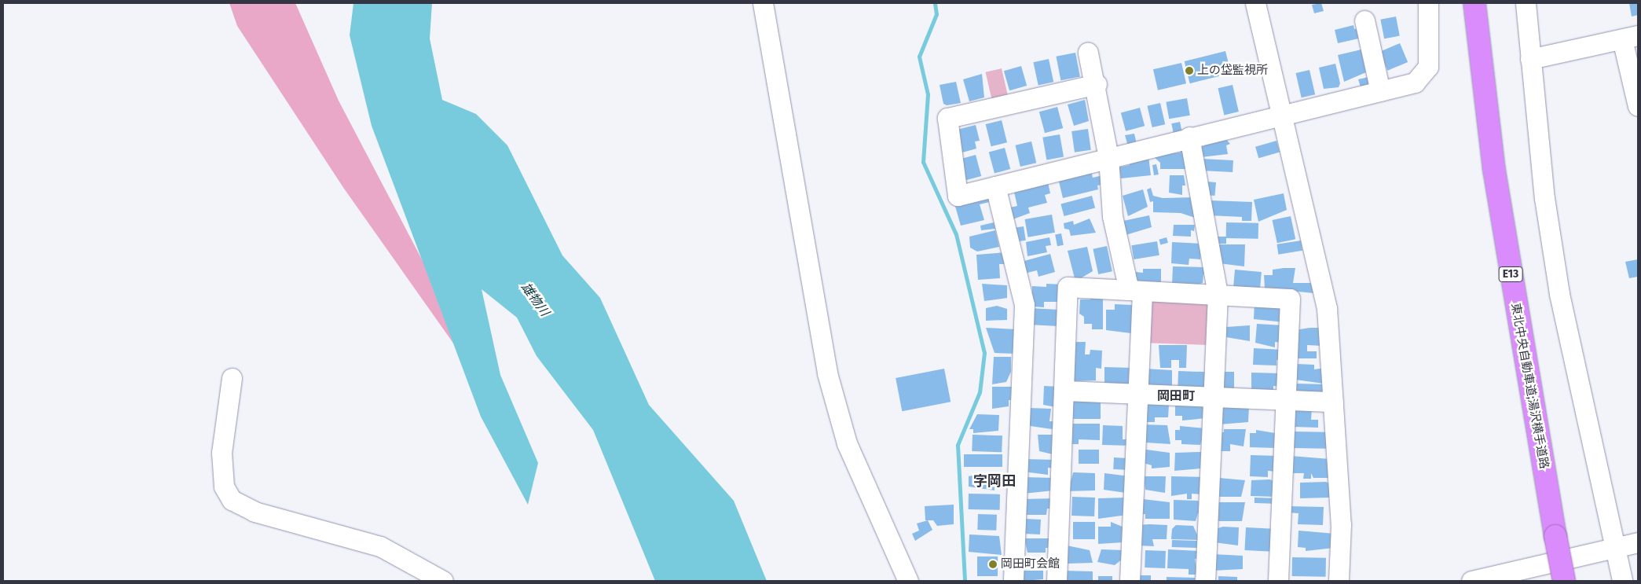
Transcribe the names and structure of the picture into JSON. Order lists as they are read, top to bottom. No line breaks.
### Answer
{"streets":{"highway":["E13","東北中央自動車道;湯沢横手道路"]},"districts":["岡田町","字岡田"],"water":["雄物川"],"places":["上の垈監視所","岡田町会館"]}
